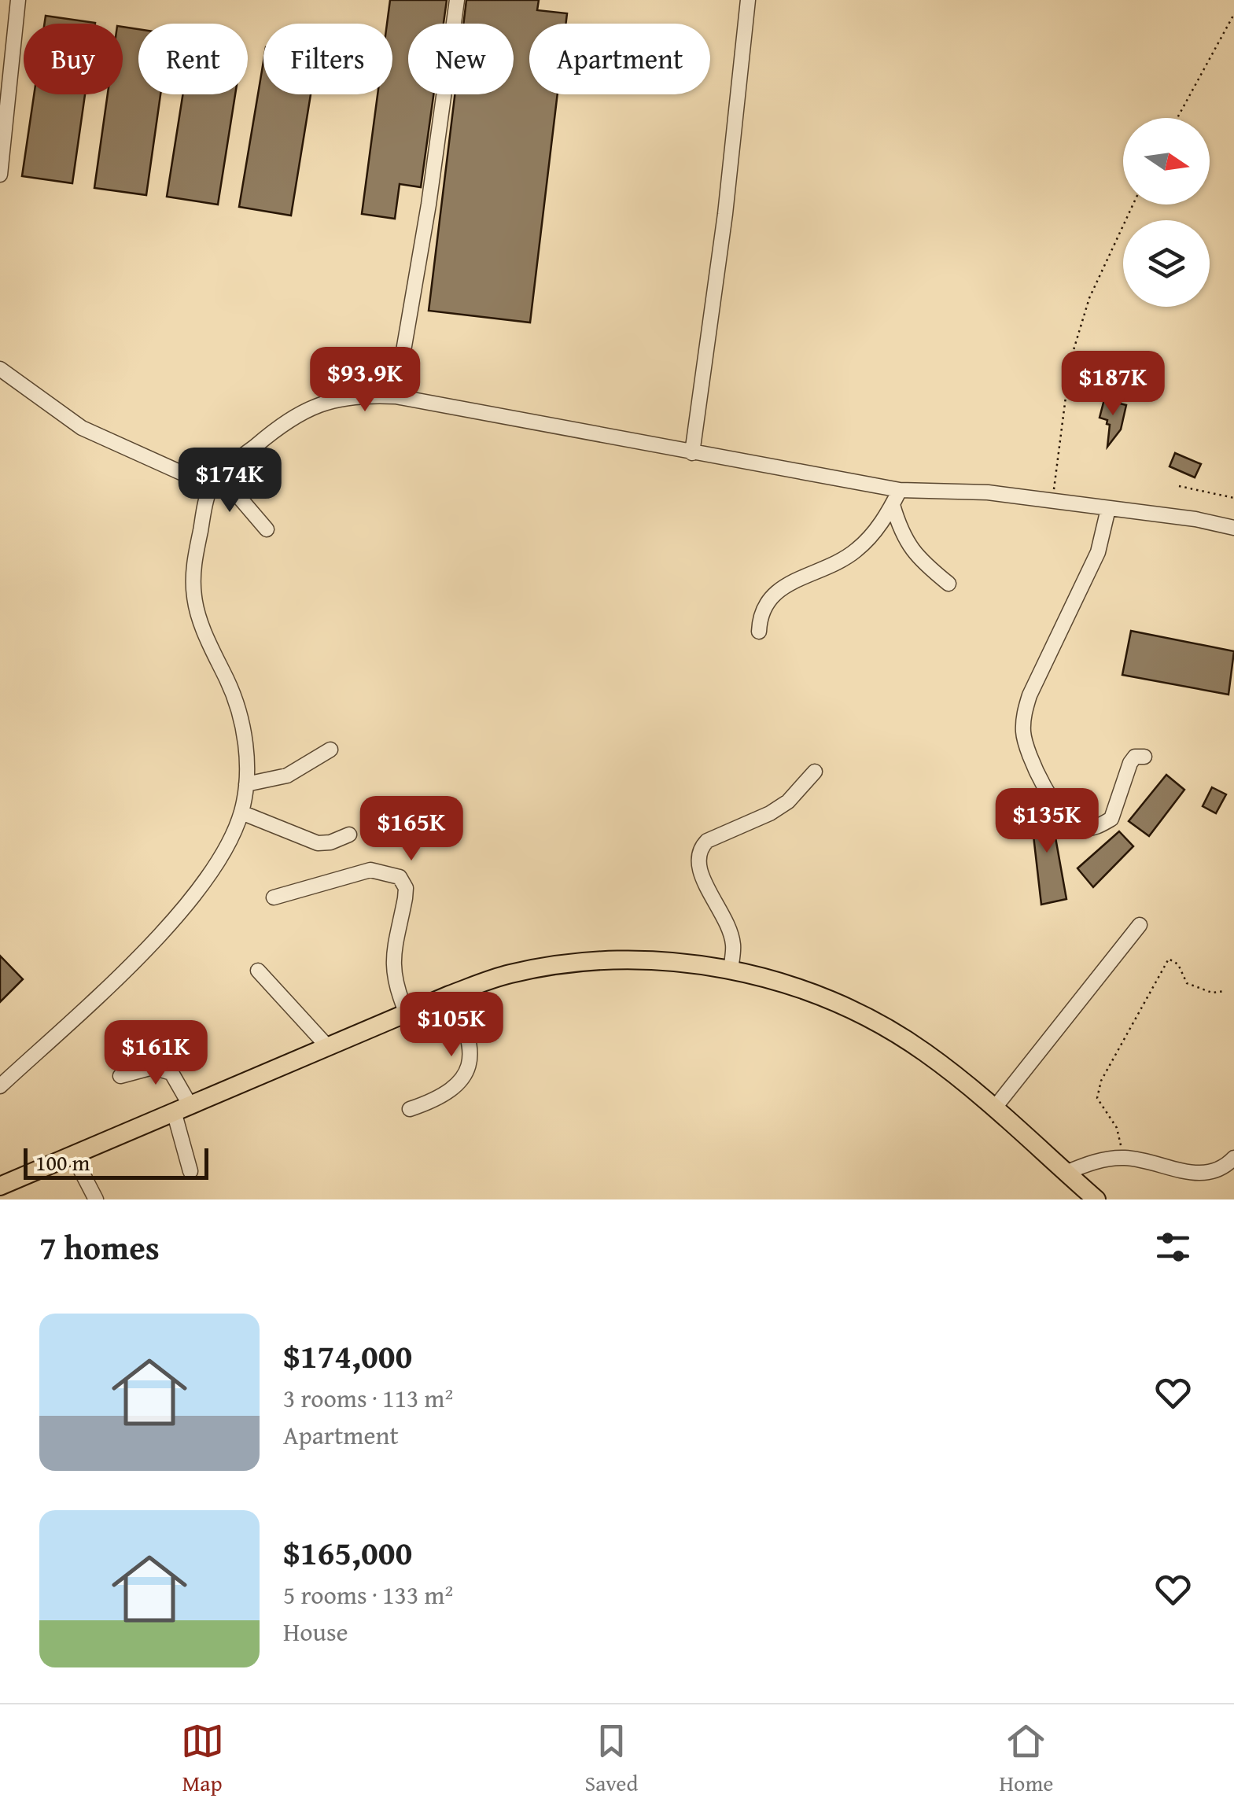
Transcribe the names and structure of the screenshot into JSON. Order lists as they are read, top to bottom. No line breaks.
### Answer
{"scale_bar":"100 m","north":"right","page":{"chip":["Buy","Rent","Filters","New","Apartment"],"price":["$93.9K","$187K","$174K","$135K","$165K","$105K","$161K"],"scale":"100 m","heading":"7 homes","list":[{"name":"$174,000","note":"3 rooms · 113 m² · Apartment"},{"name":"$165,000","note":"5 rooms · 133 m² · House"}],"tabs":["Map","Saved","Home"]}}
